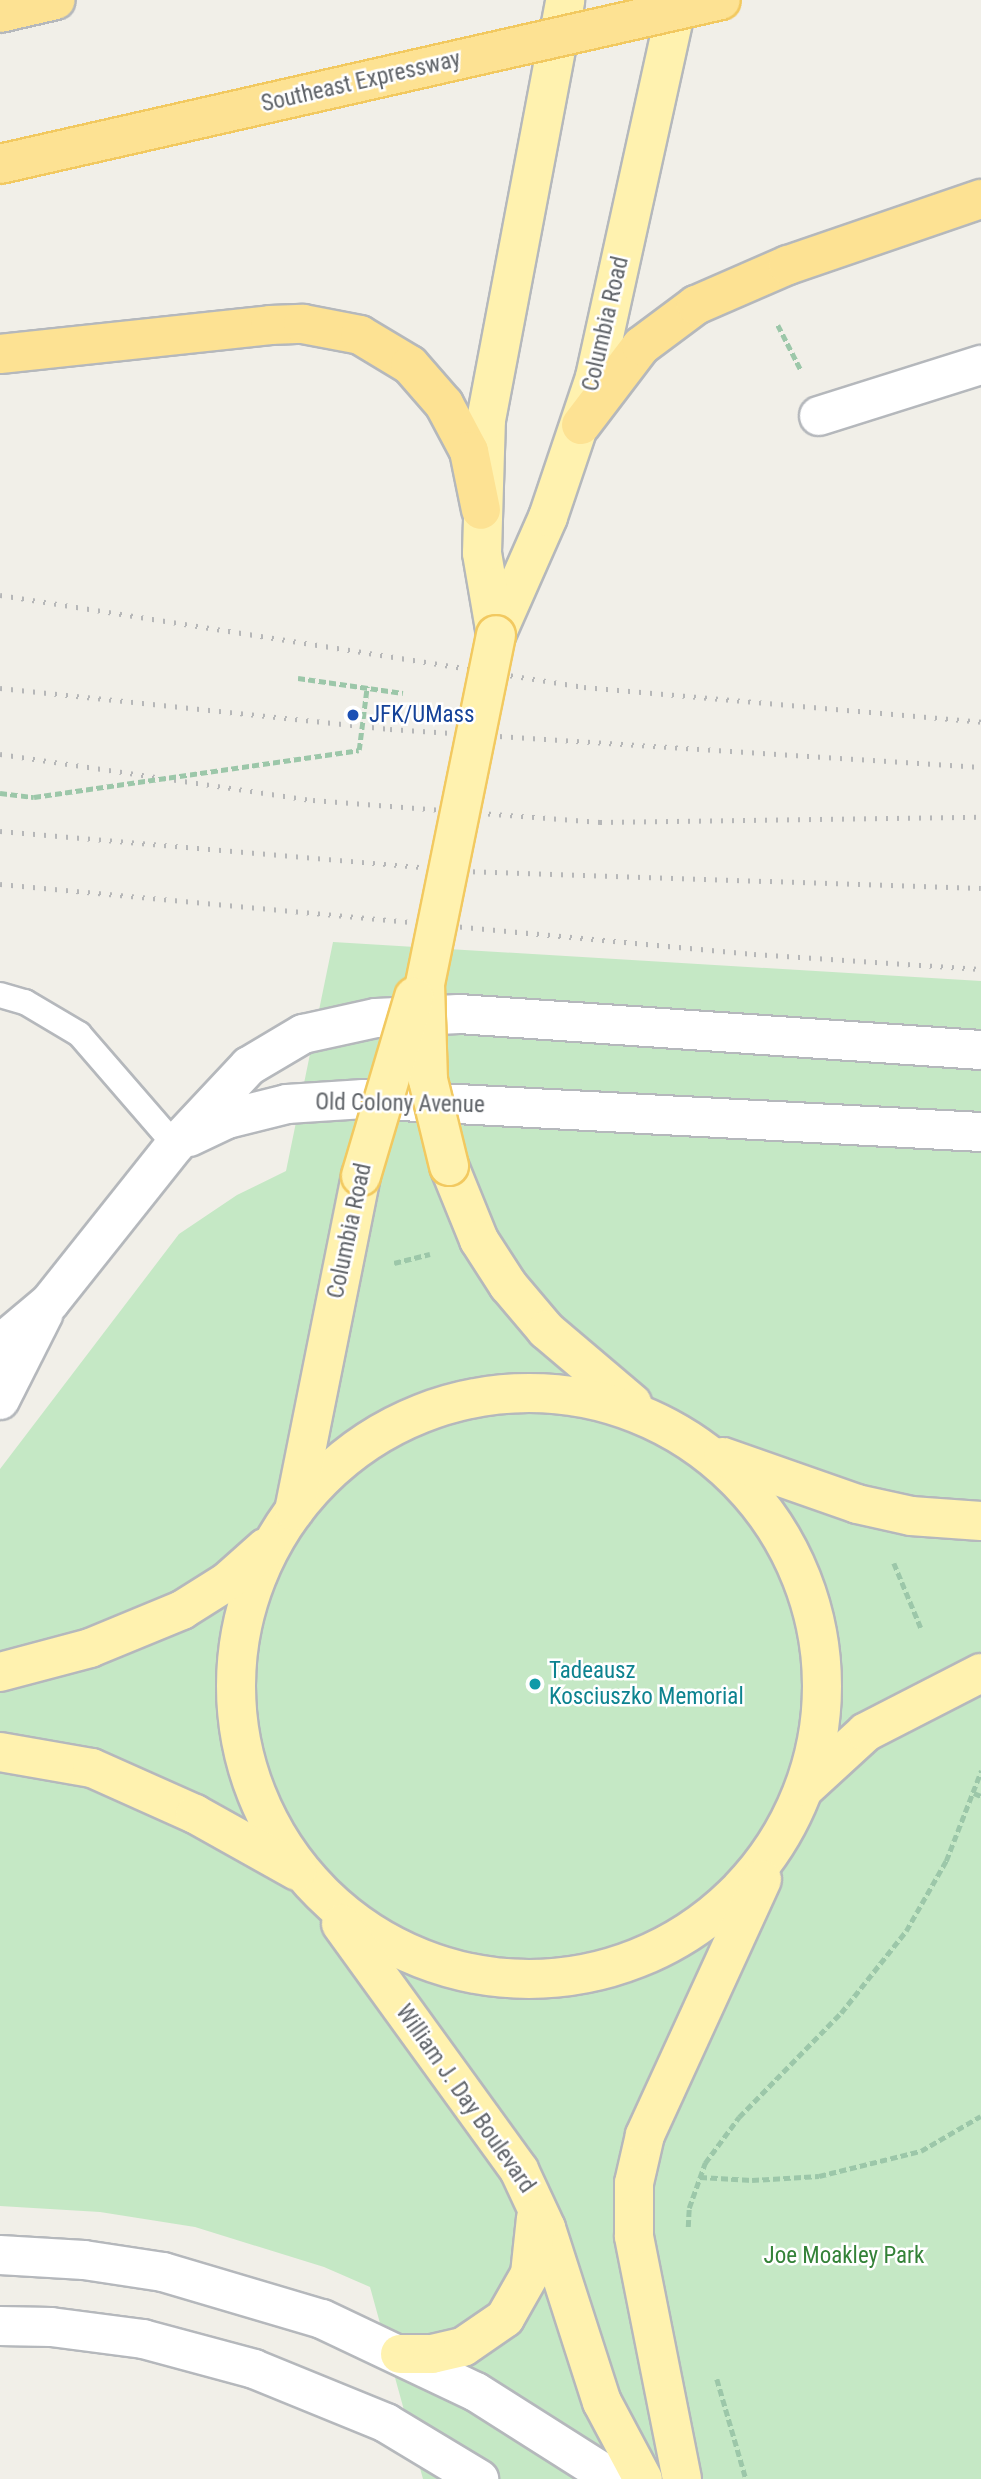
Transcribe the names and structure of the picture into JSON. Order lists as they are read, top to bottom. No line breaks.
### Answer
{"streets":{"highway":["Southeast Expressway"],"main road":["Columbia Road","William J. Day Boulevard"],"street":["Old Colony Avenue"]},"crossings":[["Columbia Road","William J. Day Boulevard"]],"parks":["Joe Moakley Park"],"places":["JFK/UMass","Tadeausz Kosciuszko Memorial"]}
